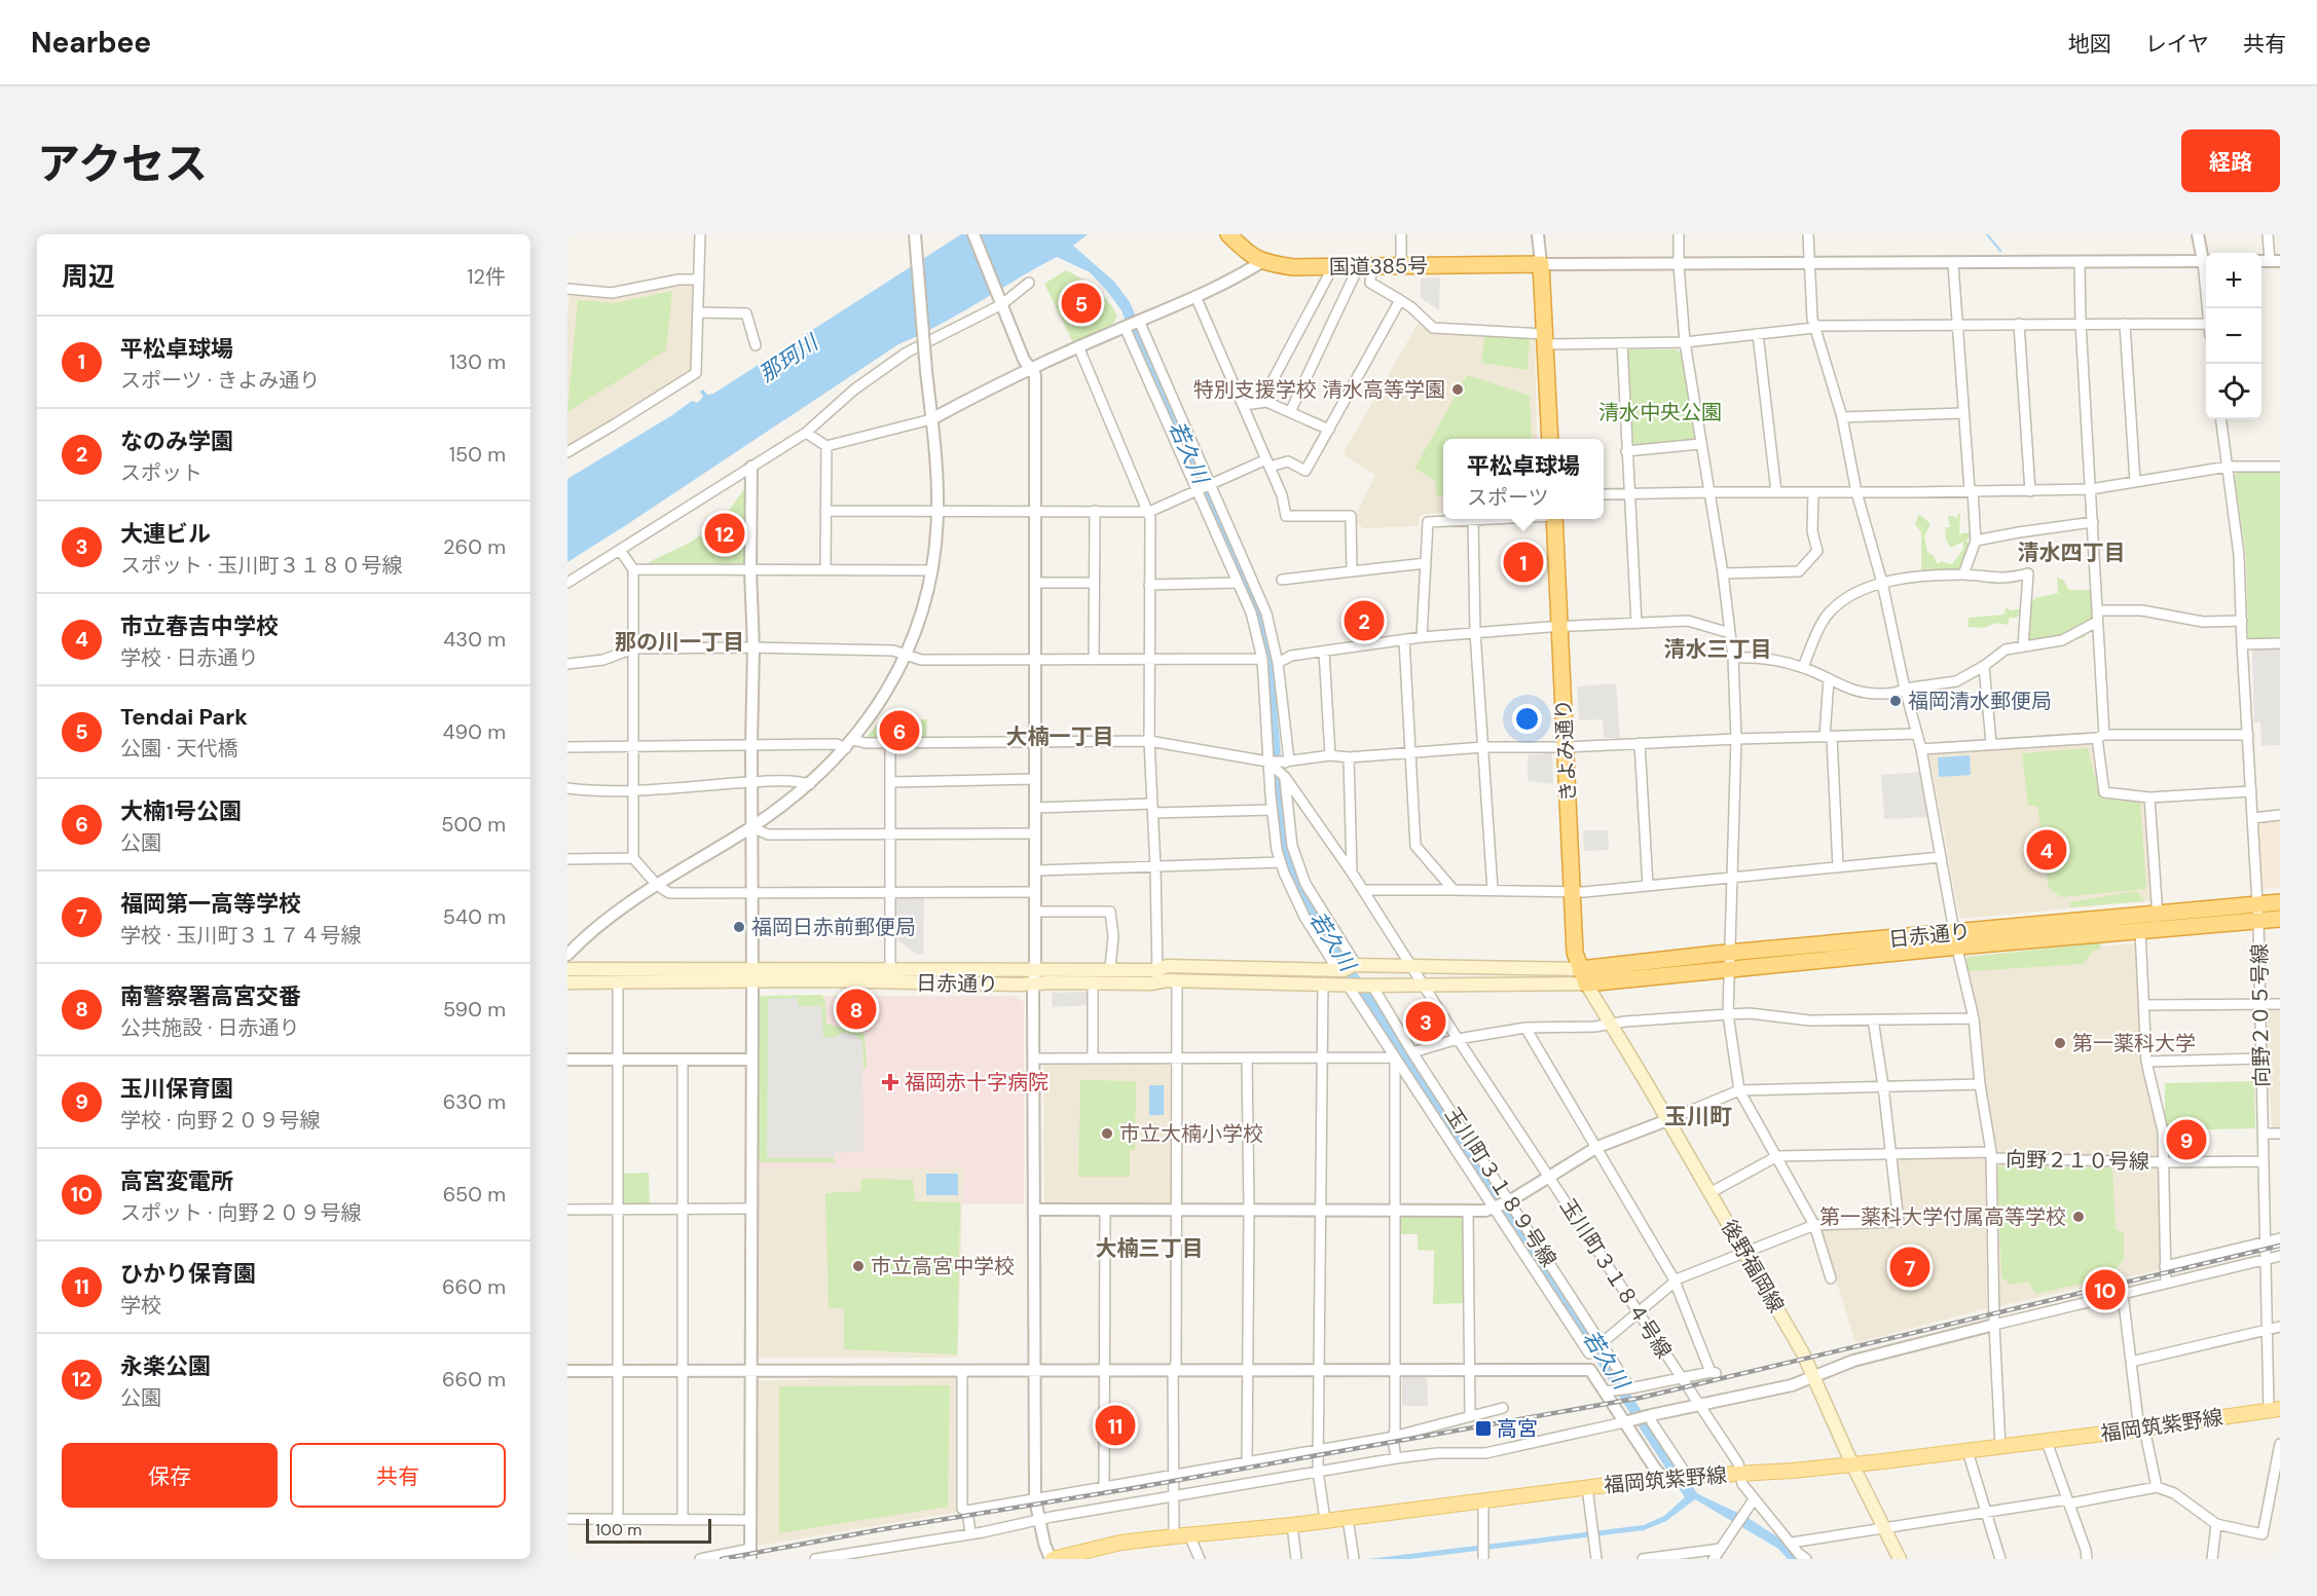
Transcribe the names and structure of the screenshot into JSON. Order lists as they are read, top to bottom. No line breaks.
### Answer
{"streets":{"highway":["国道385号","きよみ通り","日赤通り"],"main road":["後野福岡線","福岡筑紫野線"],"street":["向野２０５号線","向野２１０号線","玉川町３１８９号線","玉川町３１８４号線"]},"crossings":[["きよみ通り","日赤通り"],["きよみ通り","後野福岡線"],["日赤通り","向野２０５号線"],["日赤通り","玉川町３１８９号線"],["日赤通り","後野福岡線"],["日赤通り","玉川町３１８４号線"],["向野２０５号線","向野２１０号線"],["向野２０５号線","福岡筑紫野線"],["後野福岡線","福岡筑紫野線"],["玉川町３１８４号線","福岡筑紫野線"]],"districts":["清水四丁目","那の川一丁目","清水三丁目","大楠一丁目","玉川町","大楠三丁目"],"water":["那珂川","若久川"],"parks":["清水中央公園"],"places":{"other":["特別支援学校 清水高等学園","福岡清水郵便局","福岡日赤前郵便局","第一薬科大学","市立大楠小学校","第一薬科大学付属高等学校","市立高宮中学校"],"health":["福岡赤十字病院"],"transit":["高宮"]},"scale_bar":"100 m","page":{"header":"Nearbee","nav":["地図","レイヤ","共有"],"title":"アクセス","buttons":["経路",["保存","共有"]],"heading":["周辺","12件"],"map_buttons":["+","−"],"pins":["5","12","1","2","6","4","8","3","9","7","10","11"],"list":[{"mark":"1","name":"平松卓球場","note":"スポーツ · きよみ通り","value":"130 m"},{"mark":"2","name":"なのみ学園","note":"スポット","value":"150 m"},{"mark":"3","name":"大連ビル","note":"スポット · 玉川町３１８０号線","value":"260 m"},{"mark":"4","name":"市立春吉中学校","note":"学校 · 日赤通り","value":"430 m"},{"mark":"5","name":"Tendai Park","note":"公園 · 天代橋","value":"490 m"},{"mark":"6","name":"大楠1号公園","note":"公園","value":"500 m"},{"mark":"7","name":"福岡第一高等学校","note":"学校 · 玉川町３１７４号線","value":"540 m"},{"mark":"8","name":"南警察署高宮交番","note":"公共施設 · 日赤通り","value":"590 m"},{"mark":"9","name":"玉川保育園","note":"学校 · 向野２０９号線","value":"630 m"},{"mark":"10","name":"高宮変電所","note":"スポット · 向野２０９号線","value":"650 m"},{"mark":"11","name":"ひかり保育園","note":"学校","value":"660 m"},{"mark":"12","name":"永楽公園","note":"公園","value":"660 m"}],"popup":["平松卓球場","スポーツ"],"scale":"100 m"}}
